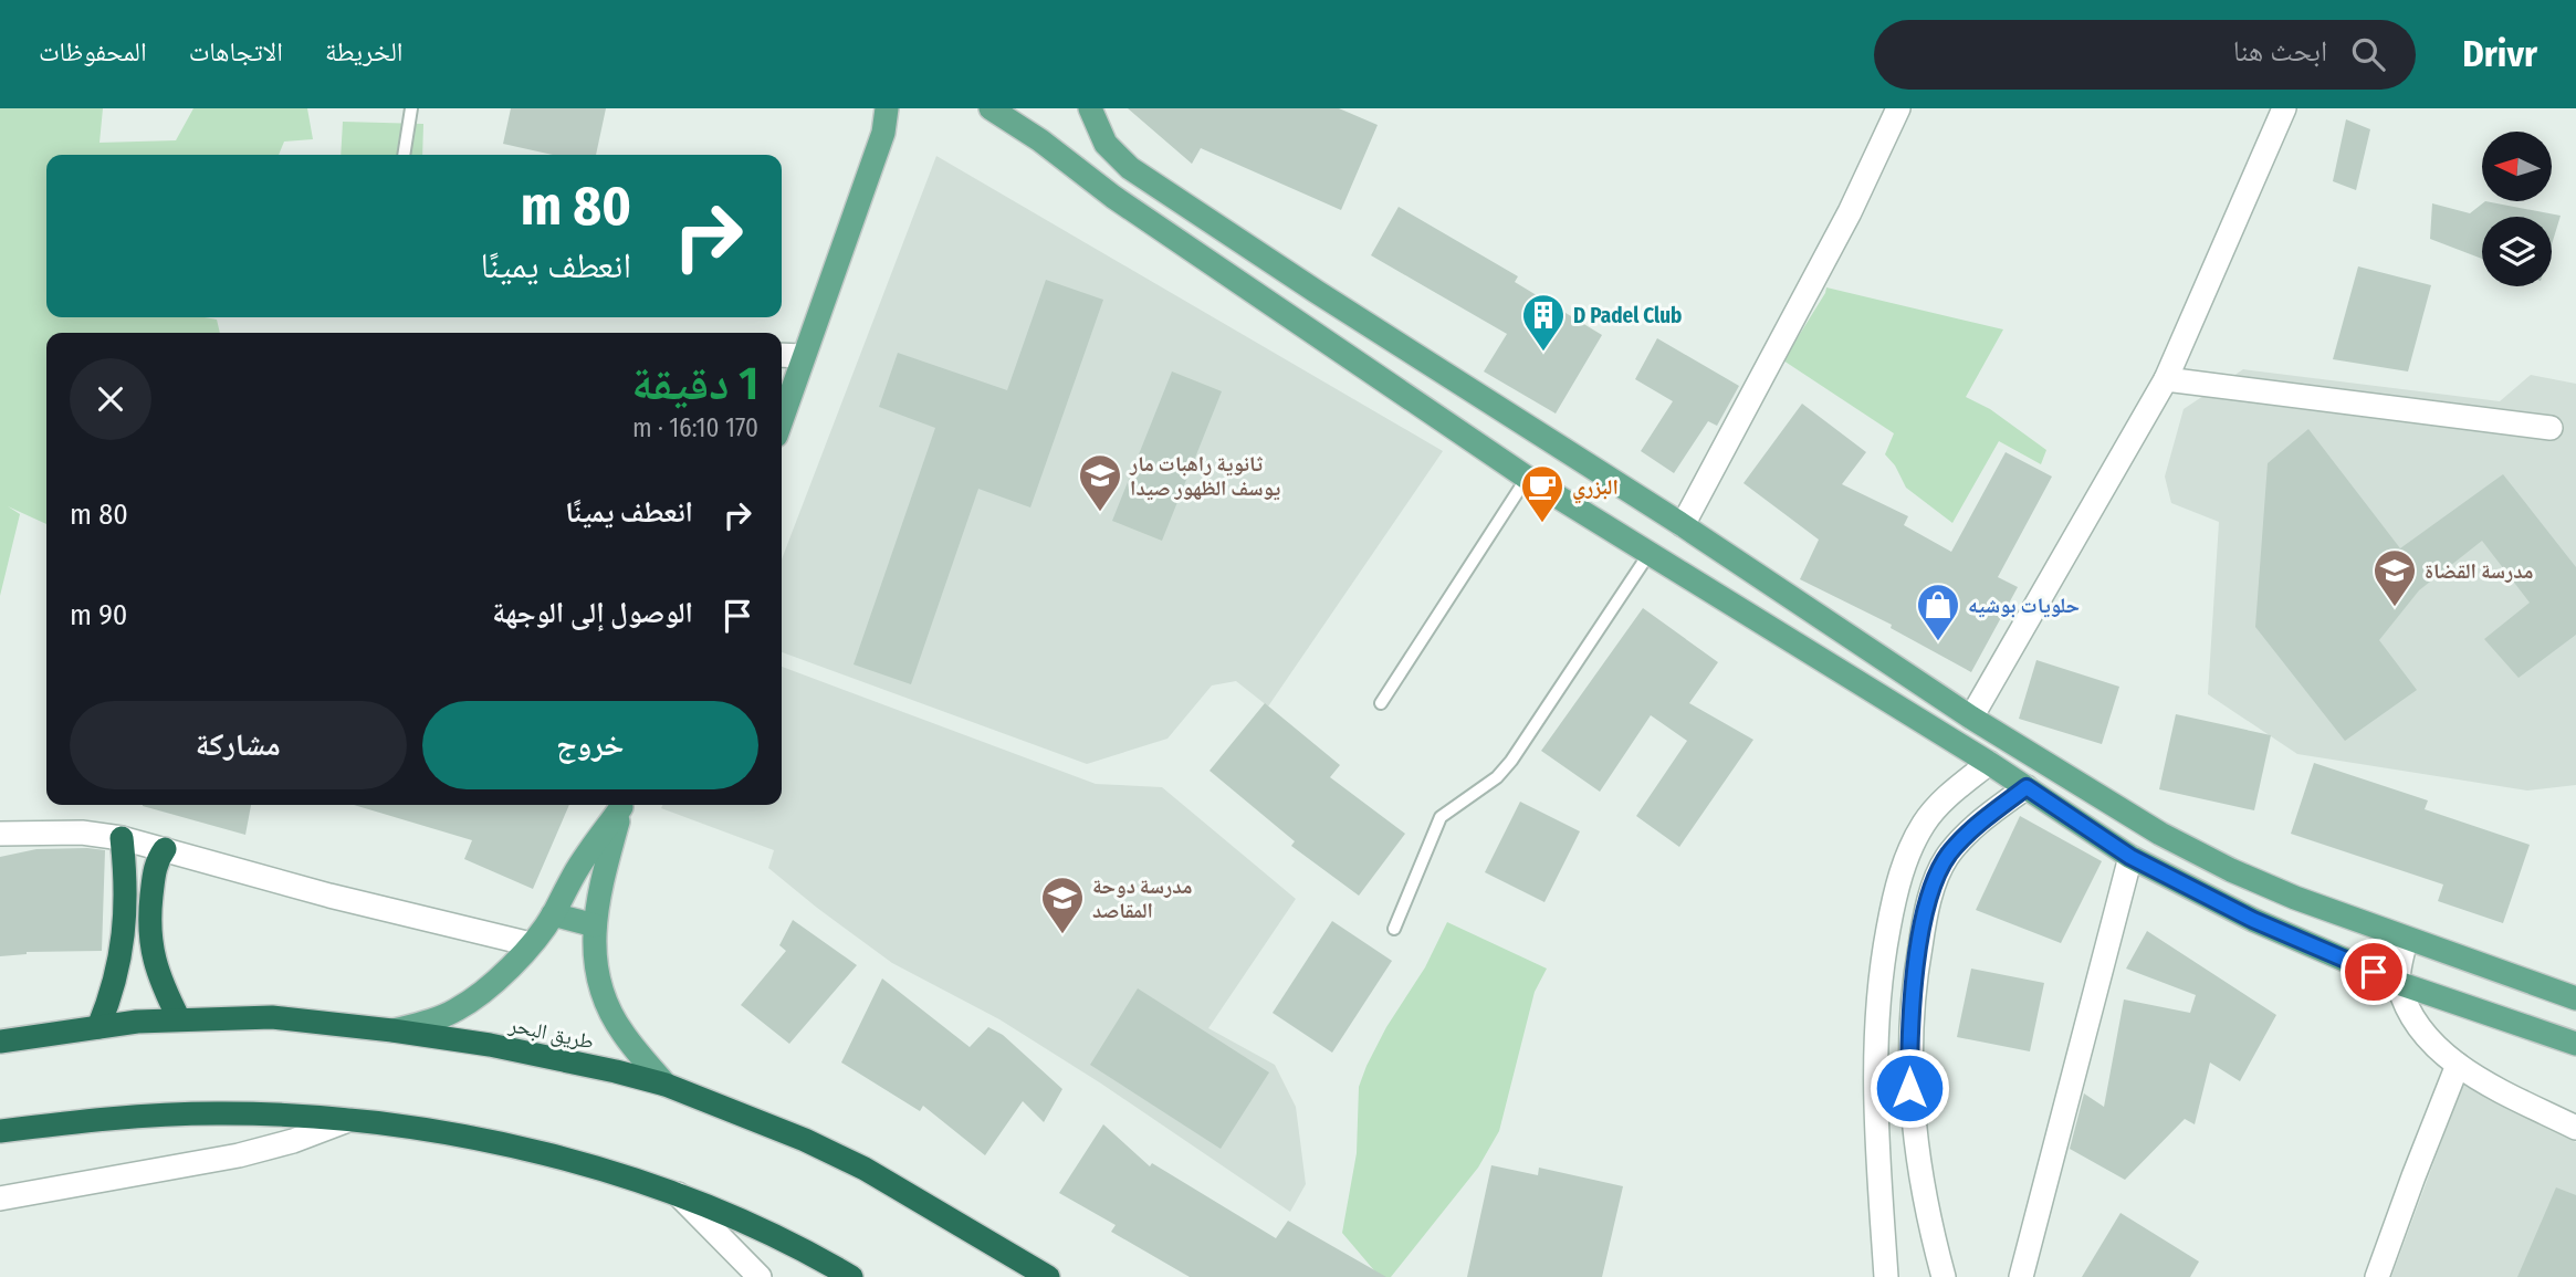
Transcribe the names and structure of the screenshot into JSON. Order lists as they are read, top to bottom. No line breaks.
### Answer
{"streets":{"highway":["طريق البحر"]},"places":{"building":["D Padel Club"],"school or university":["ثانوية راهبات مار يوسف الظهور صيدا","مدرسة القضاة","مدرسة دوحة المقاصد"],"cafe":["البزري"],"shop":["حلويات بوشيه"]},"north":"left","page":{"header":"Drivr","search":"ابحث هنا","nav":["الخريطة","الاتجاهات","المحفوظات"],"turn":["80 m","انعطف يمينًا"],"heading":["1 دقيقة","170 m · 16:10"],"list":[{"name":"انعطف يمينًا","value":"80 m"},{"name":"الوصول إلى الوجهة","value":"90 m"}],"buttons":["خروج","مشاركة"]}}
